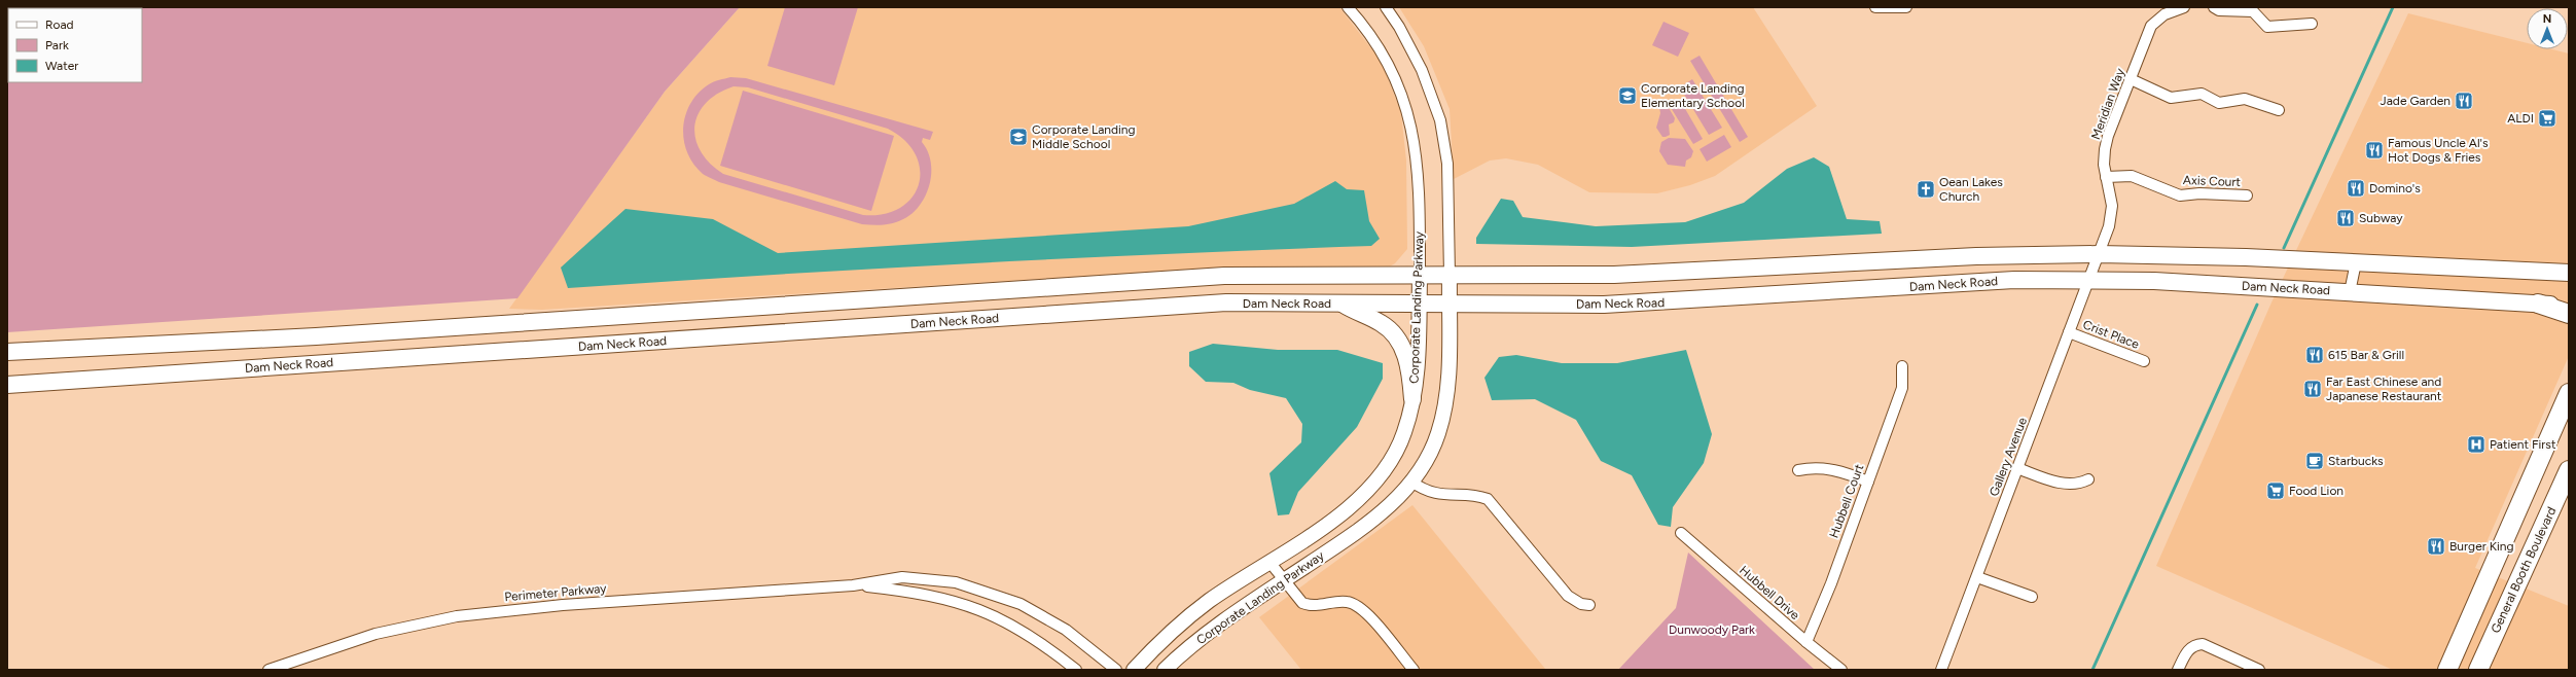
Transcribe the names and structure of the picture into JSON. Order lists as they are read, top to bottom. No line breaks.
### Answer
{"streets":{"highway":["General Booth Boulevard"],"main road":["Dam Neck Road"],"street":["Meridian Way","Axis Court","Corporate Landing Parkway","Crist Place","Gallery Avenue","Hubbell Court","Perimeter Parkway","Hubbell Drive"]},"crossings":[["Meridian Way","Axis Court"],["Meridian Way","Dam Neck Road"],["Meridian Way","Gallery Avenue"],["Dam Neck Road","Corporate Landing Parkway"],["Dam Neck Road","Gallery Avenue"],["Crist Place","Gallery Avenue"],["Hubbell Court","Hubbell Drive"]],"parks":["Dunwoody Park"],"places":{"school or university":["Corporate Landing Elementary School","Corporate Landing Middle School"],"restaurant":["Jade Garden","Famous Uncle Al's Hot Dogs & Fries","Domino's","Subway","615 Bar & Grill","Far East Chinese and Japanese Restaurant","Burger King"],"supermarket":["ALDI","Food Lion"],"church":["Oean Lakes Church"],"hospital":["Patient First"],"cafe":["Starbucks"]},"legend":["Road","Park","Water"],"north":"top"}
